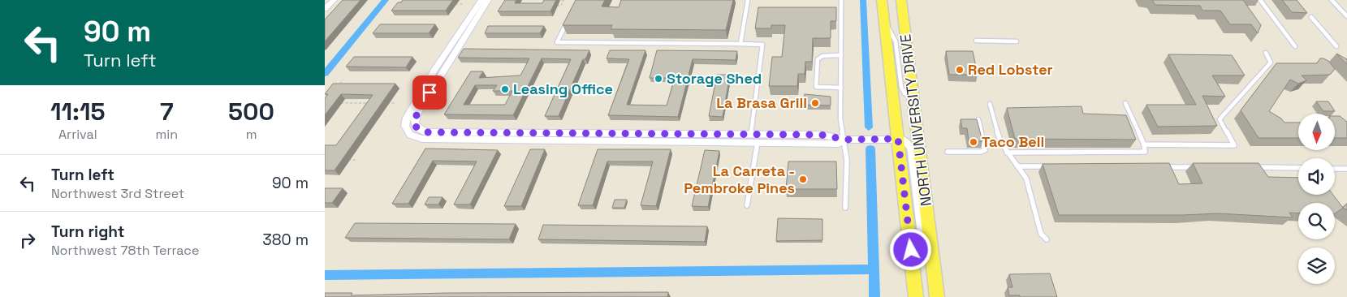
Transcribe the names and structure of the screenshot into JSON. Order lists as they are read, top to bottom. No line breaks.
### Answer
{"streets":{"main road":["NORTH UNIVERSITY DRIVE"]},"places":["Red Lobster","Storage Shed","Leasing Office","La Brasa Grill","Taco Bell","La Carreta - Pembroke Pines"],"north":"bottom","page":{"turn":["90 m","Turn left"],"eta":["11:15","Arrival","7","min","500","m"],"list":[{"name":"Turn left","note":"Northwest 3rd Street","value":"90 m"},{"name":"Turn right","note":"Northwest 78th Terrace","value":"380 m"}]}}
